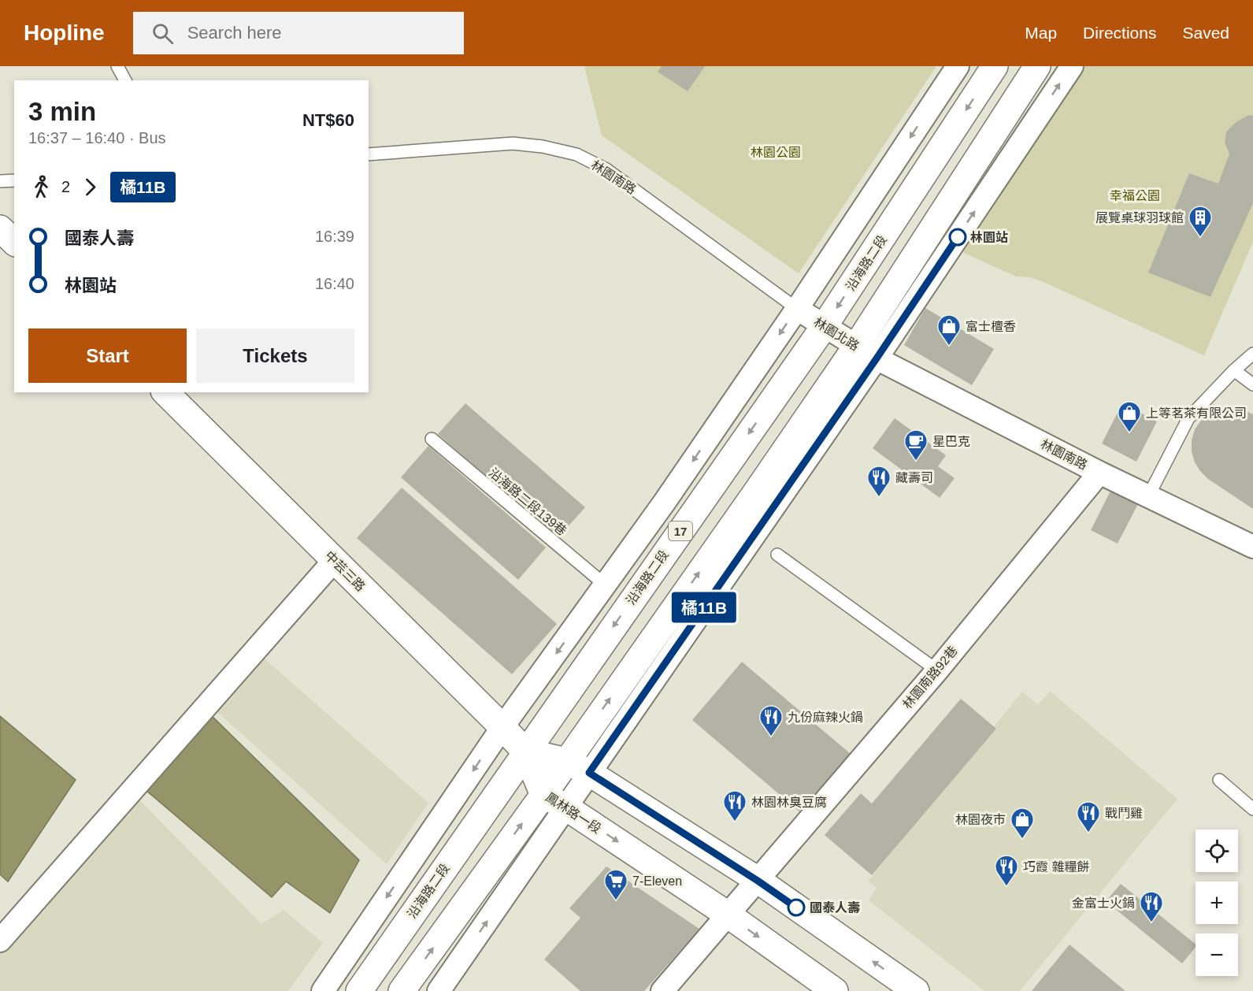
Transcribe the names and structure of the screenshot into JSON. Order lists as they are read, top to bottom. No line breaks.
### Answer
{"streets":{"main road":["沿海路二段","17","中芸三路","鳳林路一段"],"street":["林園南路","林園北路","林園南路92巷"],"lane":["沿海路二段139巷"]},"crossings":[["林園南路","林園北路"],["林園南路","林園南路92巷"],["沿海路二段","林園北路"],["沿海路二段","中芸三路"],["沿海路二段","鳳林路一段"],["中芸三路","鳳林路一段"],["林園南路92巷","鳳林路一段"]],"parks":["林園公園","幸福公園"],"places":{"other":["林園站","國泰人壽"],"building":["展覽桌球羽球館"],"shop":["富士檀香","上等茗茶有限公司","林園夜市"],"cafe":["星巴克"],"restaurant":["藏壽司","九份麻辣火鍋","林園林臭豆腐","戰鬥雞","巧霞 雜糧餅","金富士火鍋"],"supermarket":["7-Eleven"]},"lines":["bus line 橘11B"],"page":{"header":"Hopline","search":"Search here","nav":["Map","Directions","Saved"],"on_map":"橘11B","heading":["3 min","16:37 – 16:40 · Bus","NT$60"],"legs":["2","橘11B"],"list":[{"name":"國泰人壽","value":"16:39"},{"name":"林園站","value":"16:40"}],"buttons":["Start","Tickets"],"map_buttons":["+","−"]}}
